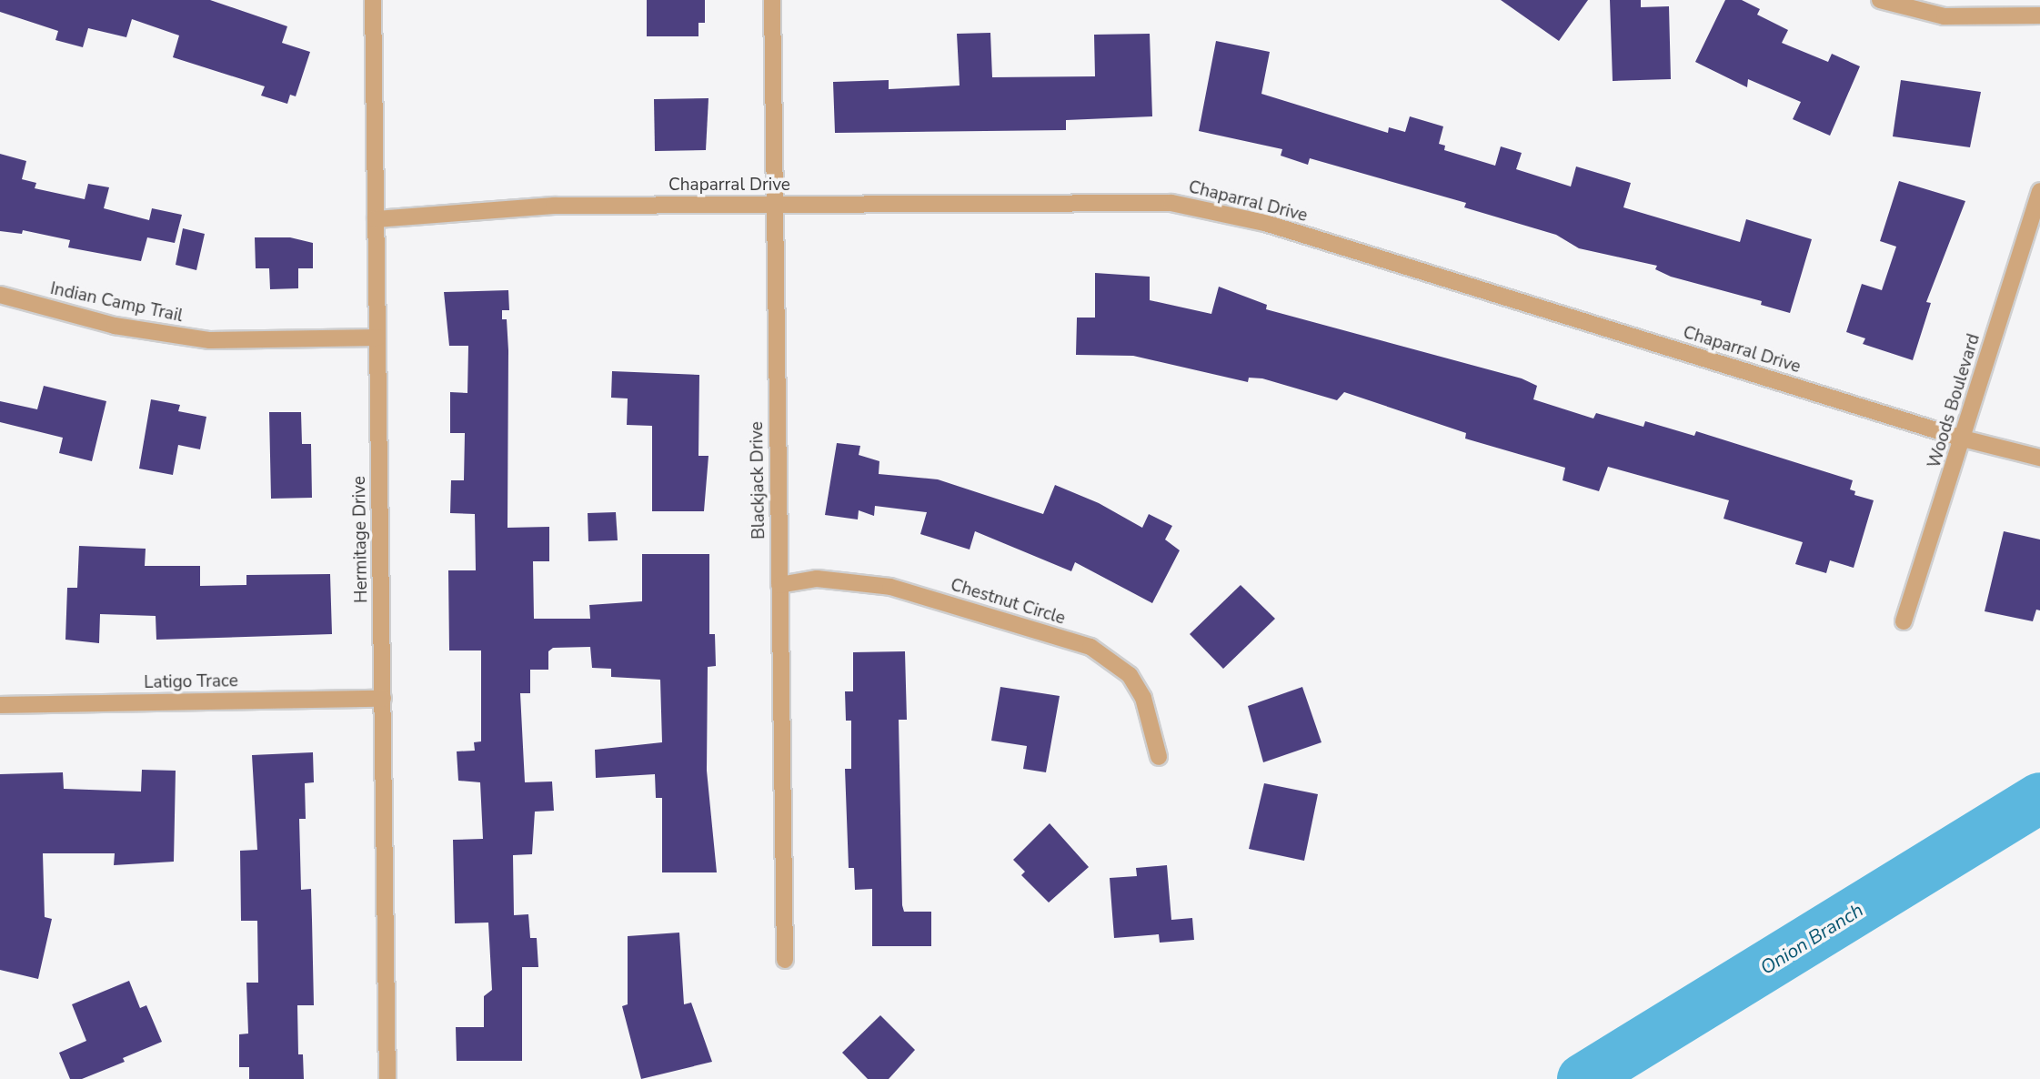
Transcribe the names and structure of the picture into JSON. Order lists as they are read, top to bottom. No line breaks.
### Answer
{"streets":{"street":["Chaparral Drive","Indian Camp Trail","Woods Boulevard","Blackjack Drive","Hermitage Drive","Chestnut Circle","Latigo Trace"]},"crossings":[["Chaparral Drive","Woods Boulevard"],["Chaparral Drive","Blackjack Drive"],["Chaparral Drive","Hermitage Drive"],["Indian Camp Trail","Hermitage Drive"],["Blackjack Drive","Chestnut Circle"],["Hermitage Drive","Latigo Trace"]],"water":["Onion Branch"]}
